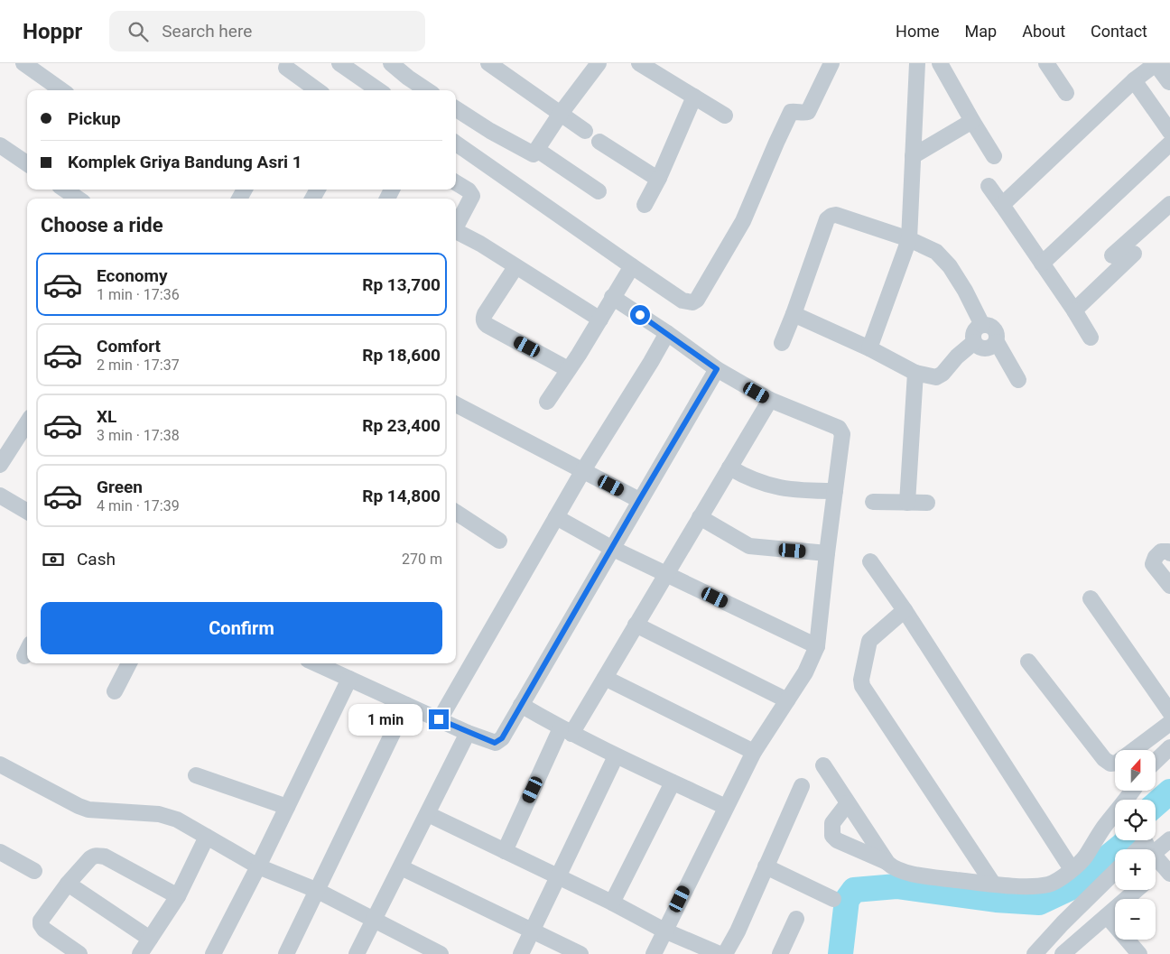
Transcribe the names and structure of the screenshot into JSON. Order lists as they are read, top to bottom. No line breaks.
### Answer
{"north":"top","page":{"header":"Hoppr","search":"Search here","nav":["Home","Map","About","Contact"],"banner":["Pickup","Komplek Griya Bandung Asri 1"],"heading":"Choose a ride","list":[{"name":"Economy","note":"1 min · 17:36","value":"Rp 13,700"},{"name":"Comfort","note":"2 min · 17:37","value":"Rp 18,600"},{"name":"XL","note":"3 min · 17:38","value":"Rp 23,400"},{"name":"Green","note":"4 min · 17:39","value":"Rp 14,800"}],"pay":["Cash","270 m"],"buttons":"Confirm","bubble":"1 min","map_buttons":["+","−"]}}
